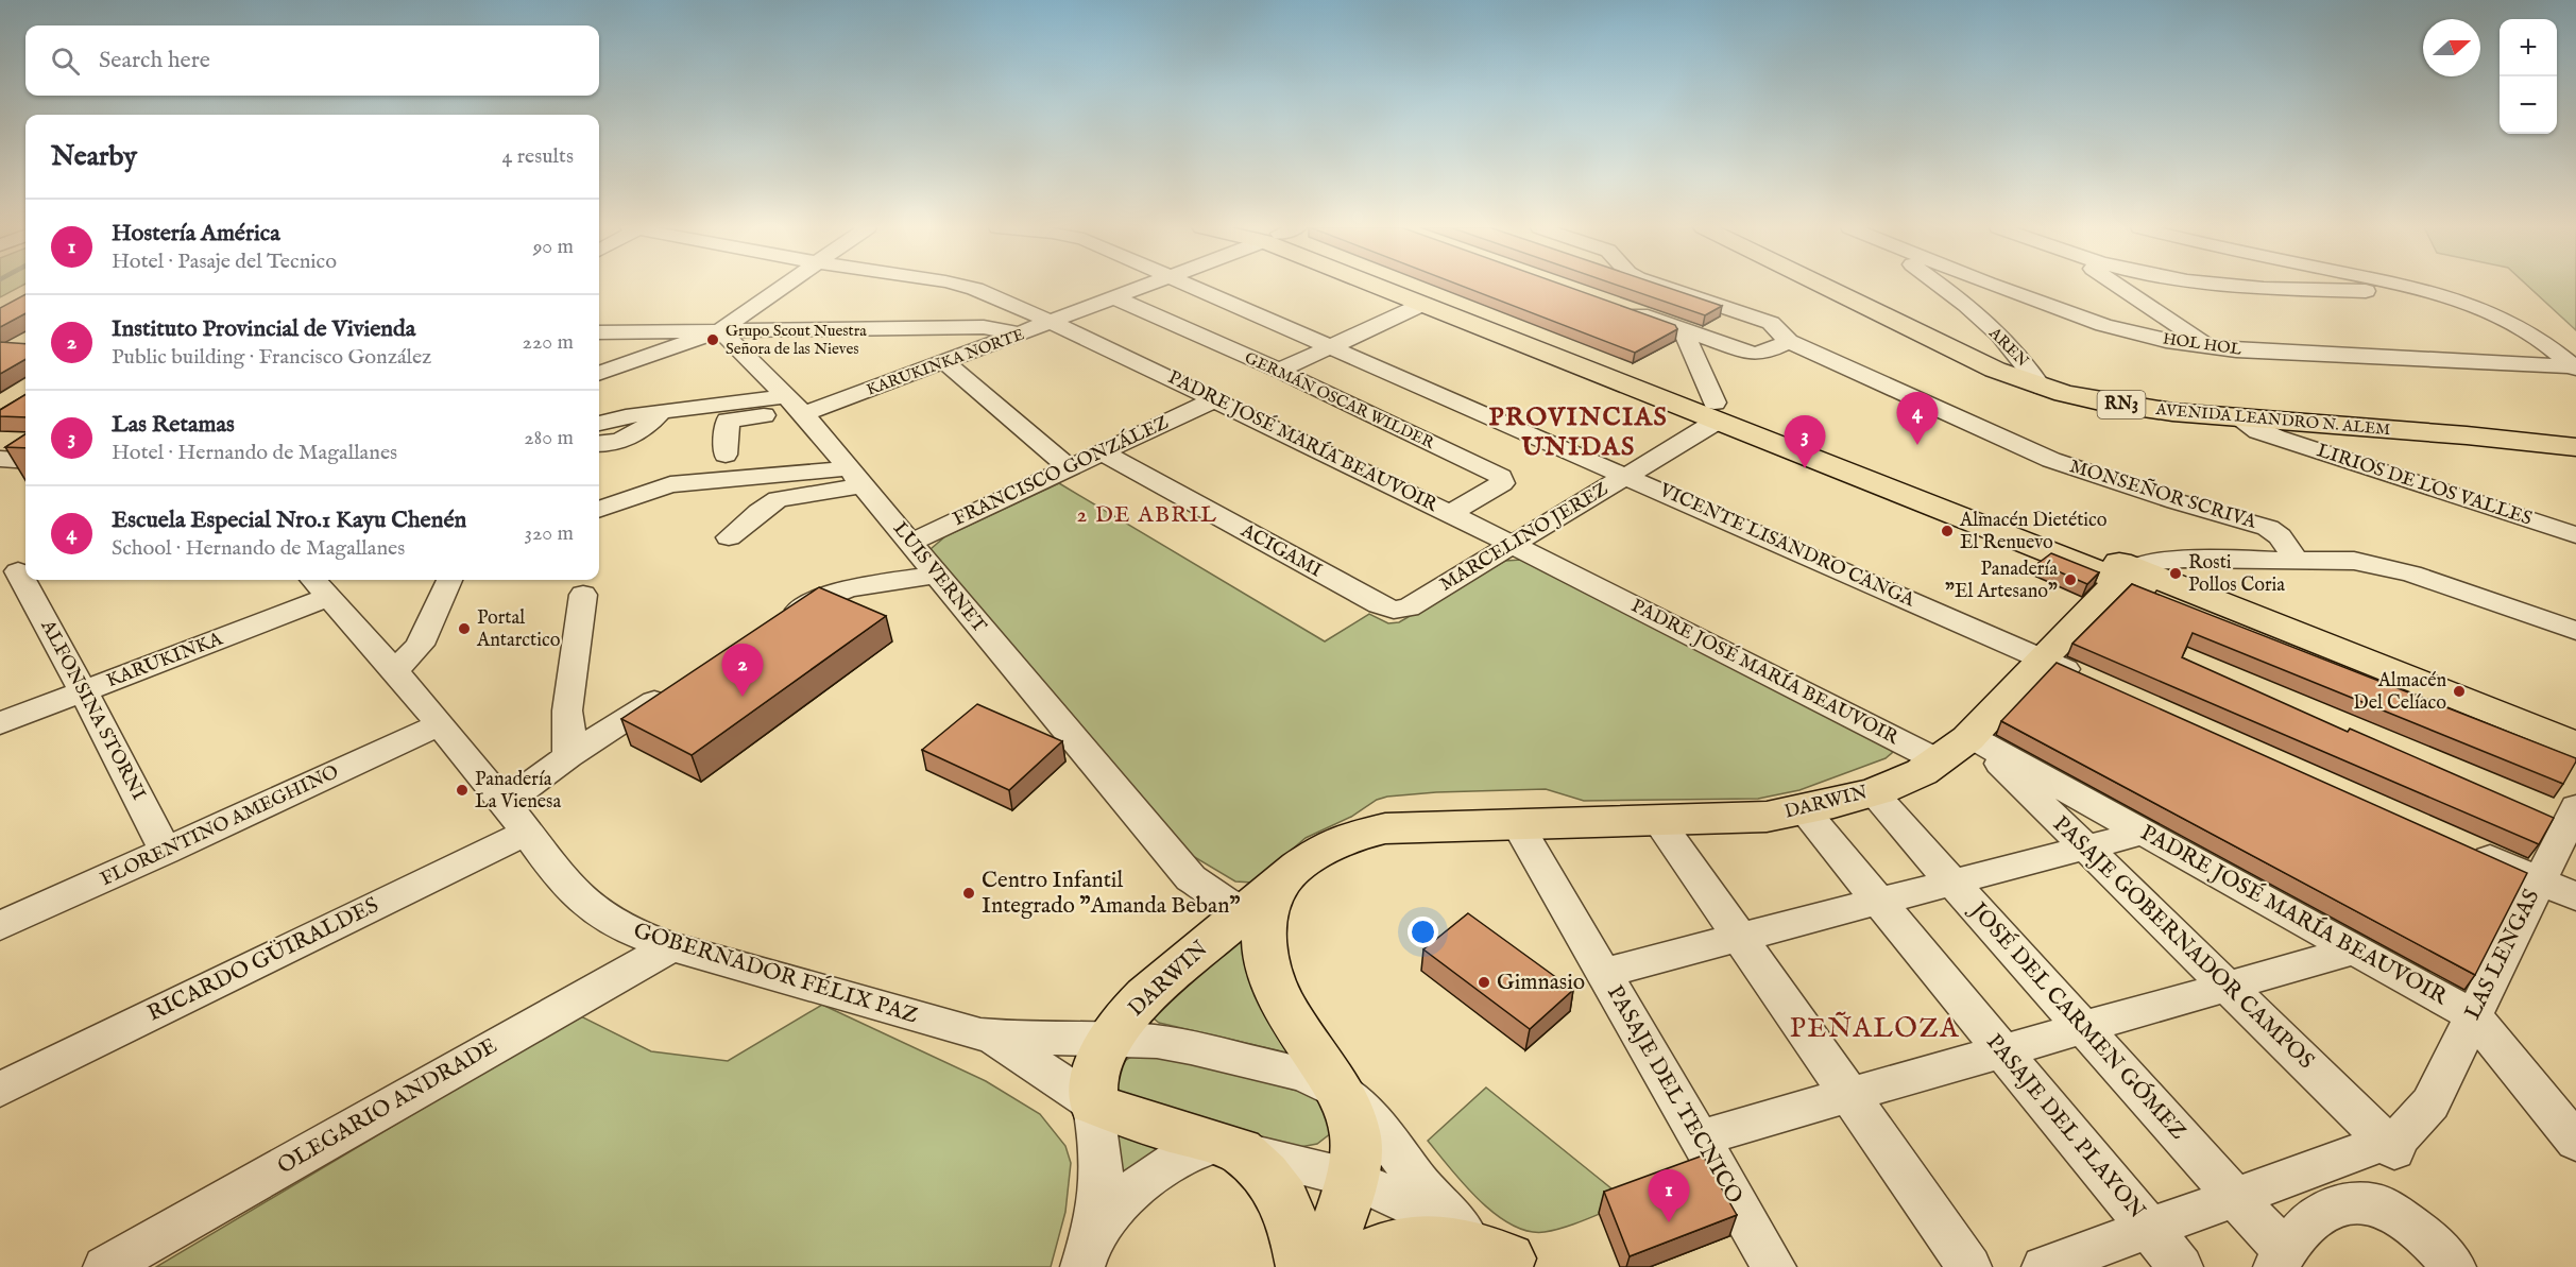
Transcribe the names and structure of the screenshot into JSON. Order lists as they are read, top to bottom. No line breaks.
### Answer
{"streets":{"main road":["RN3","AVENIDA LEANDRO N. ALEM","DARWIN","GOBERNADOR FÉLIX PAZ"],"street":["HOL HOL","AREN","KARUKINKA NORTE","GERMÁN OSCAR WILDER","PADRE JOSÉ MARÍA BEAUVOIR","FRANCISCO GONZÁLEZ","LIRIOS DE LOS VALLES","MONSEÑOR SCRIVA","MARCELINO JEREZ","VICENTE LISANDRO CANGA","ACIGAMI","LUIS VERNET","KARUKINKA","ALFONSINA STORNI","FLORENTINO AMEGHINO","PASAJE GOBERNADOR CAMPOS","LAS LENGAS","RICARDO GÜIRALDES","JOSÉ DEL CARMEN GÓMEZ","PASAJE DEL TECNICO","OLEGARIO ANDRADE","PASAJE DEL PLAYON"]},"crossings":[["AREN","AVENIDA LEANDRO N. ALEM"],["KARUKINKA NORTE","GERMÁN OSCAR WILDER"],["KARUKINKA NORTE","PADRE JOSÉ MARÍA BEAUVOIR"],["KARUKINKA NORTE","LUIS VERNET"],["GERMÁN OSCAR WILDER","PADRE JOSÉ MARÍA BEAUVOIR"],["AVENIDA LEANDRO N. ALEM","LIRIOS DE LOS VALLES"],["PADRE JOSÉ MARÍA BEAUVOIR","FRANCISCO GONZÁLEZ"],["PADRE JOSÉ MARÍA BEAUVOIR","MARCELINO JEREZ"],["PADRE JOSÉ MARÍA BEAUVOIR","DARWIN"],["PADRE JOSÉ MARÍA BEAUVOIR","PASAJE GOBERNADOR CAMPOS"],["PADRE JOSÉ MARÍA BEAUVOIR","LAS LENGAS"],["FRANCISCO GONZÁLEZ","ACIGAMI"],["FRANCISCO GONZÁLEZ","LUIS VERNET"],["MONSEÑOR SCRIVA","DARWIN"],["MARCELINO JEREZ","VICENTE LISANDRO CANGA"],["MARCELINO JEREZ","ACIGAMI"],["VICENTE LISANDRO CANGA","DARWIN"],["LUIS VERNET","DARWIN"],["KARUKINKA","ALFONSINA STORNI"],["KARUKINKA","GOBERNADOR FÉLIX PAZ"],["ALFONSINA STORNI","FLORENTINO AMEGHINO"],["DARWIN","PASAJE GOBERNADOR CAMPOS"],["DARWIN","GOBERNADOR FÉLIX PAZ"],["DARWIN","JOSÉ DEL CARMEN GÓMEZ"],["DARWIN","PASAJE DEL TECNICO"],["DARWIN","PASAJE DEL PLAYON"],["FLORENTINO AMEGHINO","GOBERNADOR FÉLIX PAZ"],["PASAJE GOBERNADOR CAMPOS","LAS LENGAS"],["RICARDO GÜIRALDES","GOBERNADOR FÉLIX PAZ"],["GOBERNADOR FÉLIX PAZ","OLEGARIO ANDRADE"]],"districts":["PROVINCIAS UNIDAS","2 DE ABRIL","PEÑALOZA"],"places":["Grupo Scout Nuestra Señora de las Nieves","Almacén Dietético El Renuevo","Rosti Pollos Coria","Panadería \"El Artesano\"","Portal Antarctico","Almacén Del Celíaco","Panadería La Vienesa","Centro Infantil Integrado \"Amanda Beban\"","Gimnasio"],"north":"right","page":{"map_buttons":["+","−"],"search":"Search here","heading":["Nearby","4 results"],"list":[{"mark":"1","name":"Hostería América","note":"Hotel · Pasaje del Tecnico","value":"90 m"},{"mark":"2","name":"Instituto Provincial de Vivienda","note":"Public building · Francisco González","value":"220 m"},{"mark":"3","name":"Las Retamas","note":"Hotel · Hernando de Magallanes","value":"280 m"},{"mark":"4","name":"Escuela Especial Nro.1 Kayu Chenén","note":"School · Hernando de Magallanes","value":"320 m"}],"pins":["4","3","2","1"]}}
